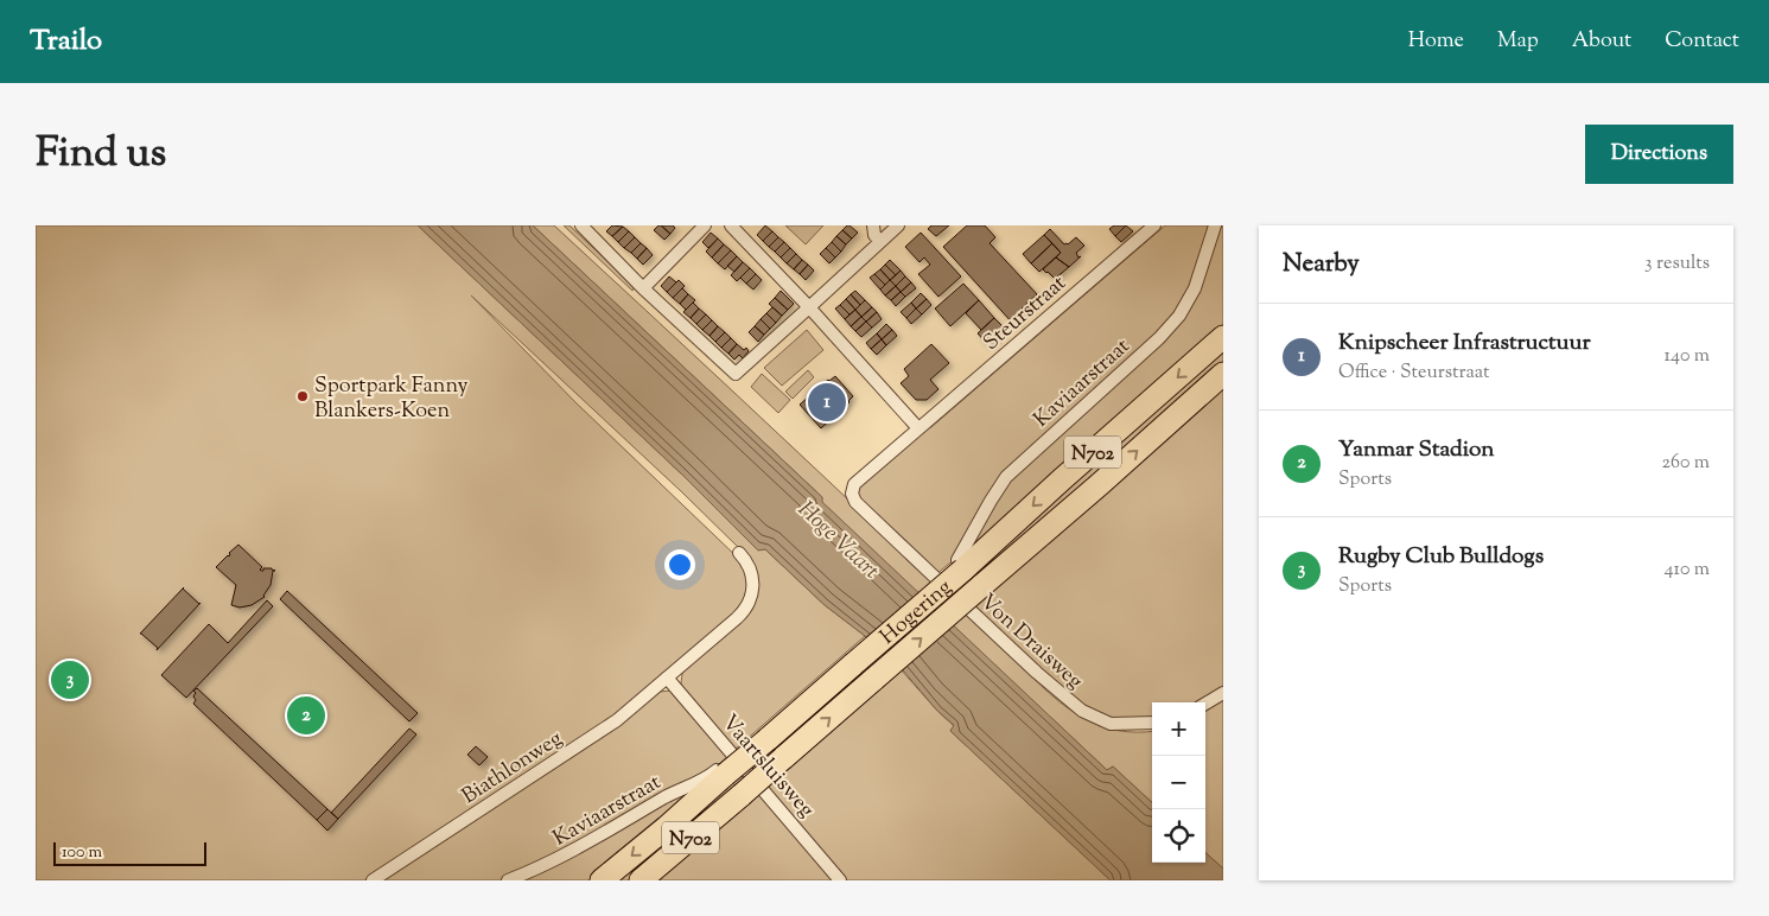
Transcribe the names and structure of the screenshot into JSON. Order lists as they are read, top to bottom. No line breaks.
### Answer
{"streets":{"highway":["N702","Hogering"],"street":["Steurstraat","Kaviaarstraat","Von Draisweg","Vaartsluisweg","Biathlonweg"]},"crossings":[["Steurstraat","Von Draisweg"],["Kaviaarstraat","Hogering"],["Vaartsluisweg","Biathlonweg"]],"water":["Hoge Vaart"],"places":["Sportpark Fanny Blankers-Koen"],"scale_bar":"100 m","page":{"header":"Trailo","nav":["Home","Map","About","Contact"],"title":"Find us","buttons":"Directions","heading":["Nearby","3 results"],"list":[{"mark":"1","name":"Knipscheer Infrastructuur","note":"Office · Steurstraat","value":"140 m"},{"mark":"2","name":"Yanmar Stadion","note":"Sports","value":"260 m"},{"mark":"3","name":"Rugby Club Bulldogs","note":"Sports","value":"410 m"}],"pins":["1","3","2"],"map_buttons":["+","−"],"scale":"100 m"}}
